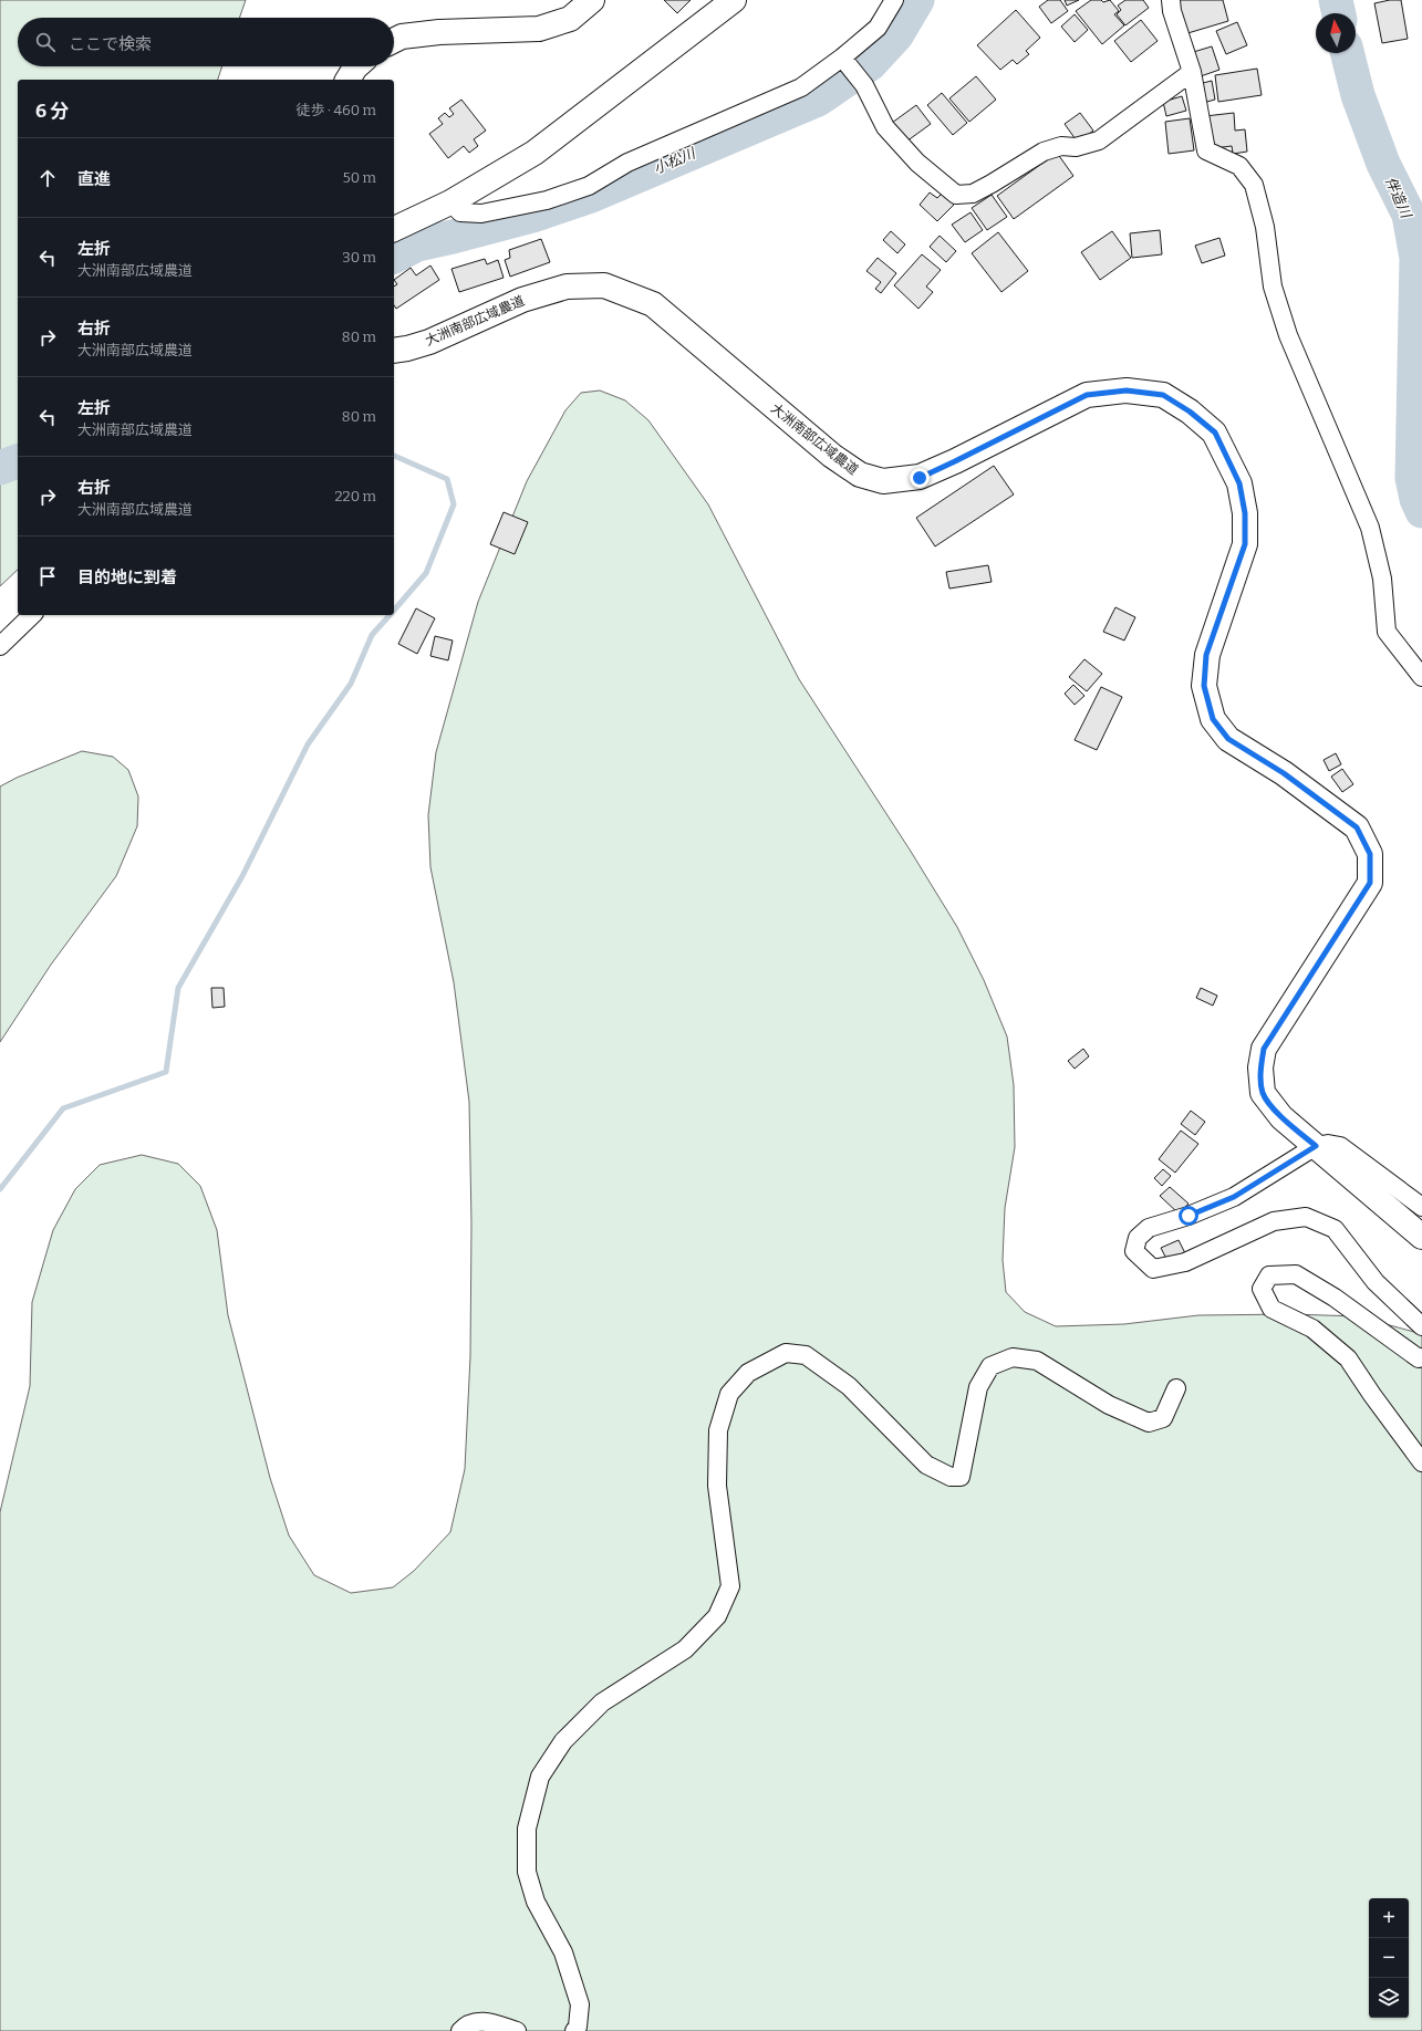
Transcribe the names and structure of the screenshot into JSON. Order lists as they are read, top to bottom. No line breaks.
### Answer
{"streets":{"street":["大洲南部広域農道"]},"water":["小松川","伴造川"],"north":"top","page":{"search":"ここで検索","heading":["6 分","徒歩 · 460 m"],"list":[["直進","50 m"],["左折","大洲南部広域農道","30 m"],["右折","大洲南部広域農道","80 m"],["左折","大洲南部広域農道","80 m"],["右折","大洲南部広域農道","220 m"],"目的地に到着"],"map_buttons":["+","−"]}}
